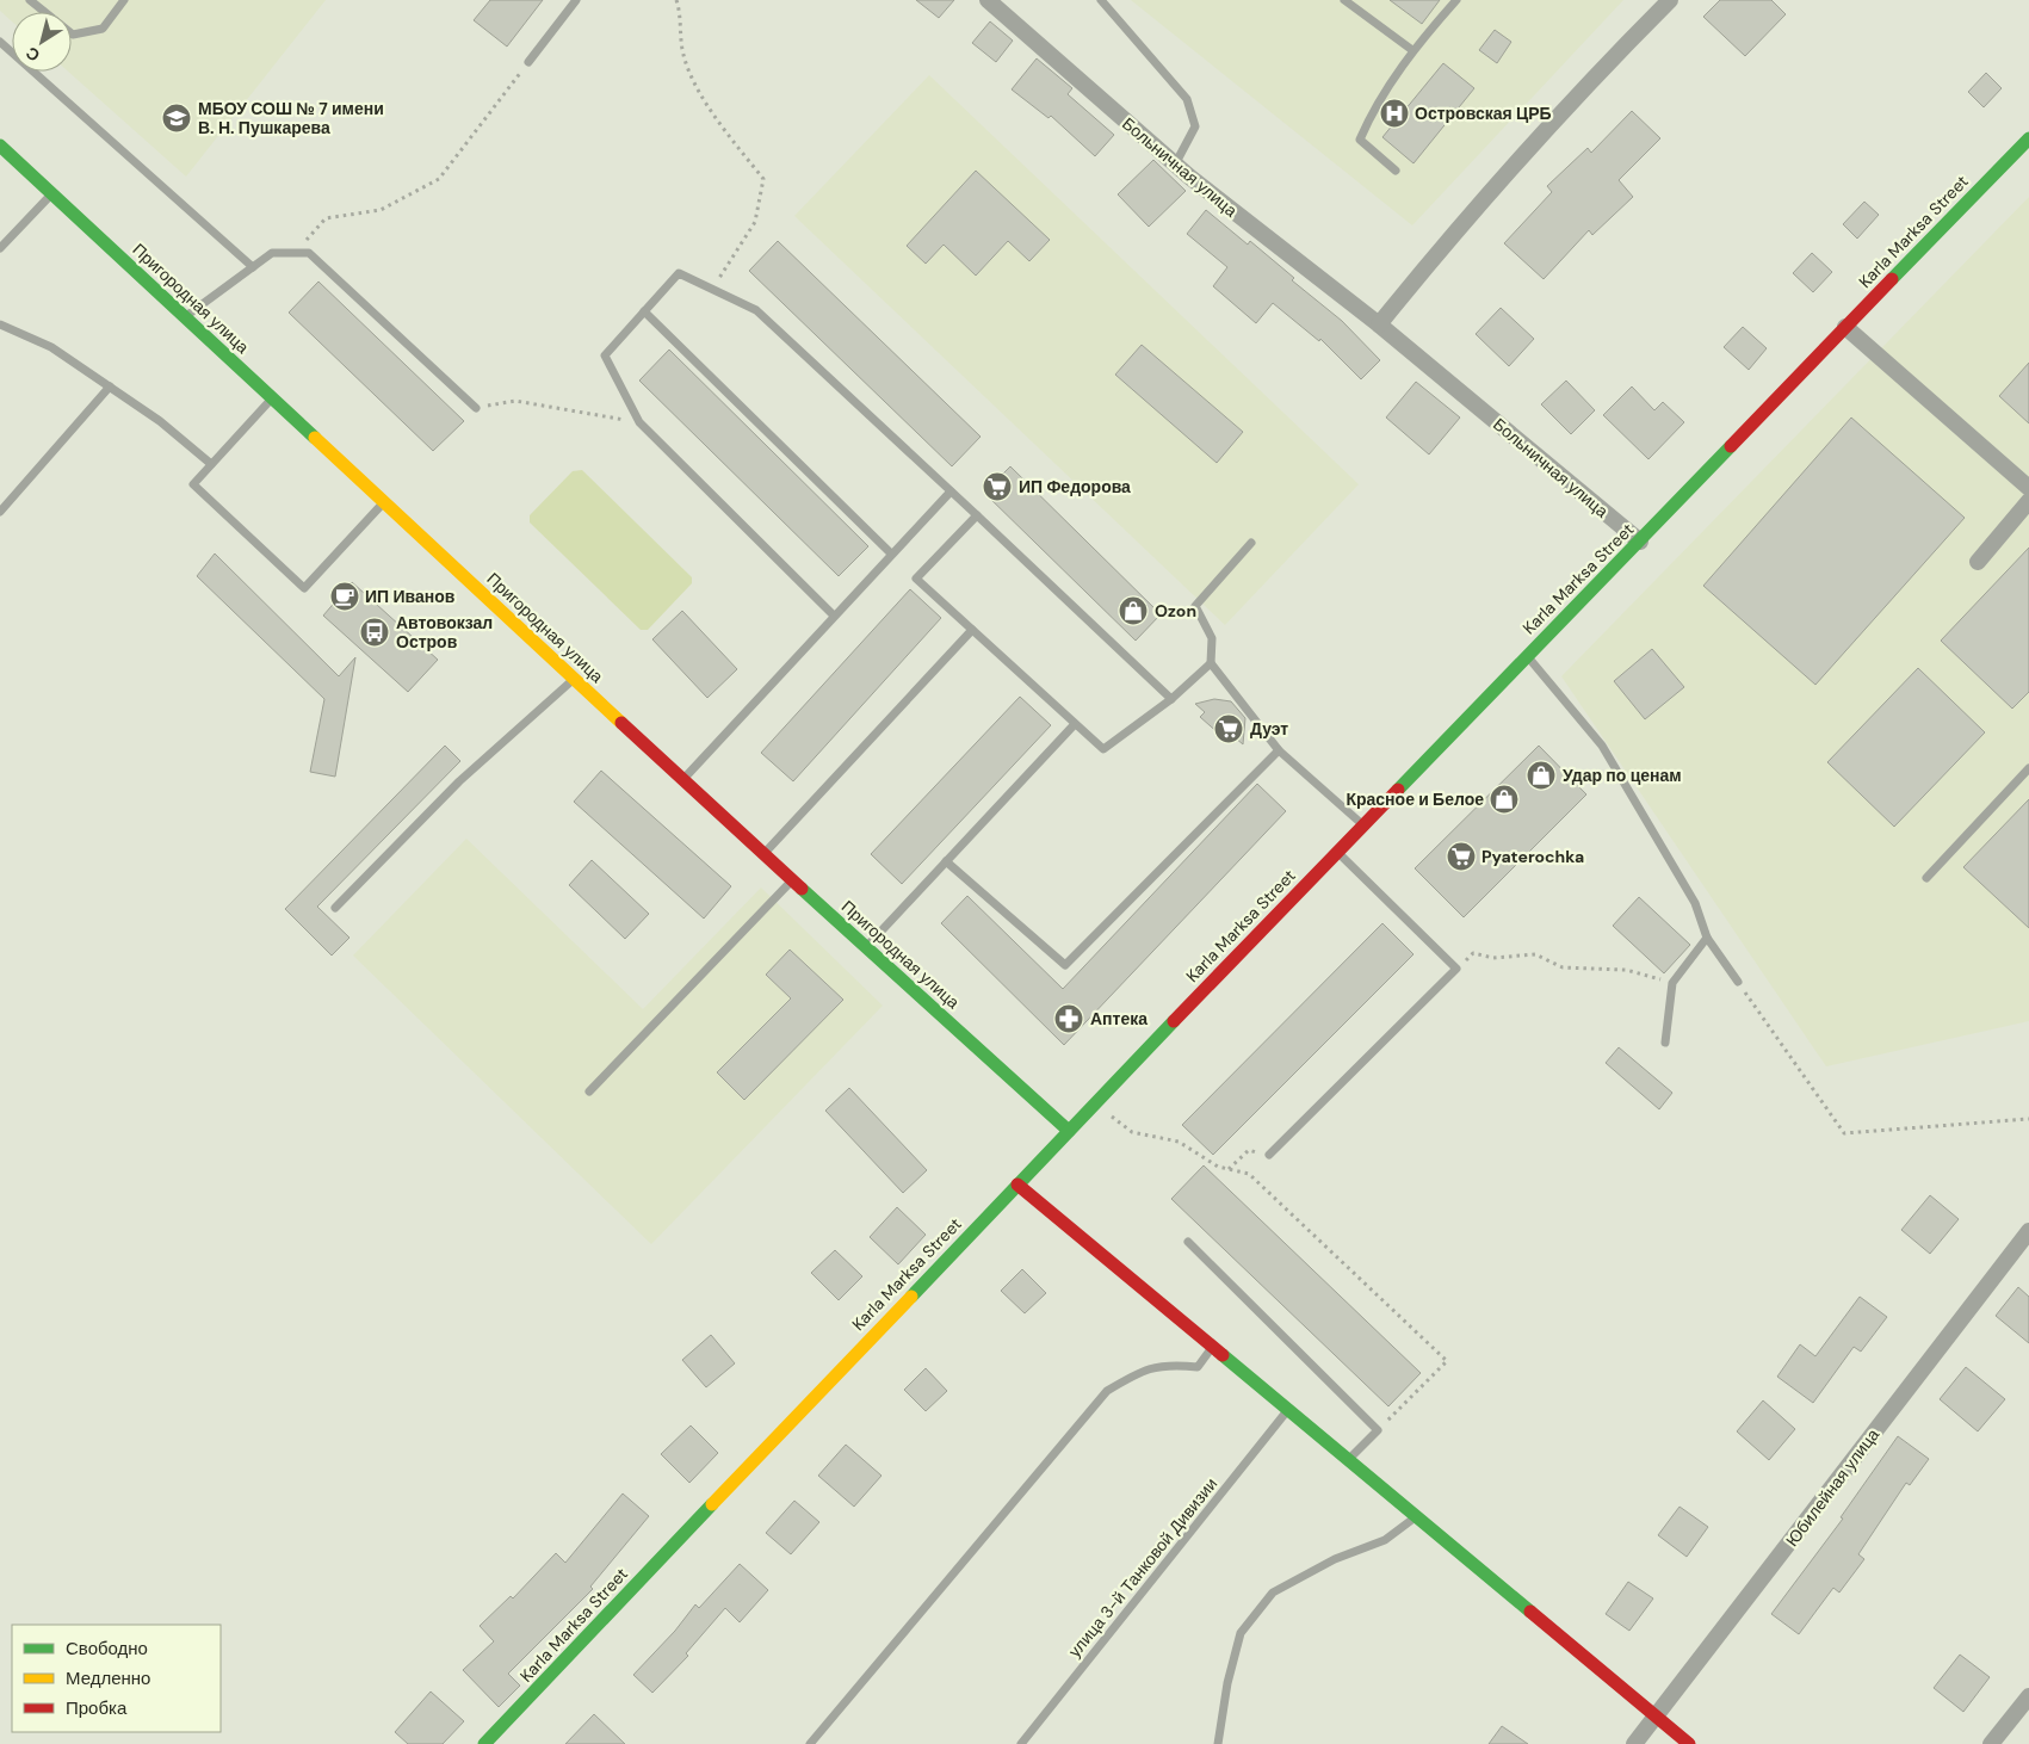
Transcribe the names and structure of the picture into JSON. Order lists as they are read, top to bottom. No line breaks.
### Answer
{"streets":{"street":["Больничная улица","Karla Marksa Street","Пригородная улица","Юбилейная улица"],"lane":["улица 3-й Танковой Дивизии"]},"crossings":[["Больничная улица","Karla Marksa Street"],["Karla Marksa Street","Пригородная улица"]],"places":{"hospital":["Островская ЦРБ"],"school or university":["МБОУ СОШ № 7 имени В. Н. Пушкарева"],"supermarket":["ИП Федорова","Дуэт","Pyaterochka"],"cafe":["ИП Иванов"],"shop":["Ozon","Удар по ценам","Красное и Белое"],"bus stop":["Автовокзал Остров"],"pharmacy":["Аптека"]},"legend":["Свободно","Медленно","Пробка"],"north":"bottom left"}
